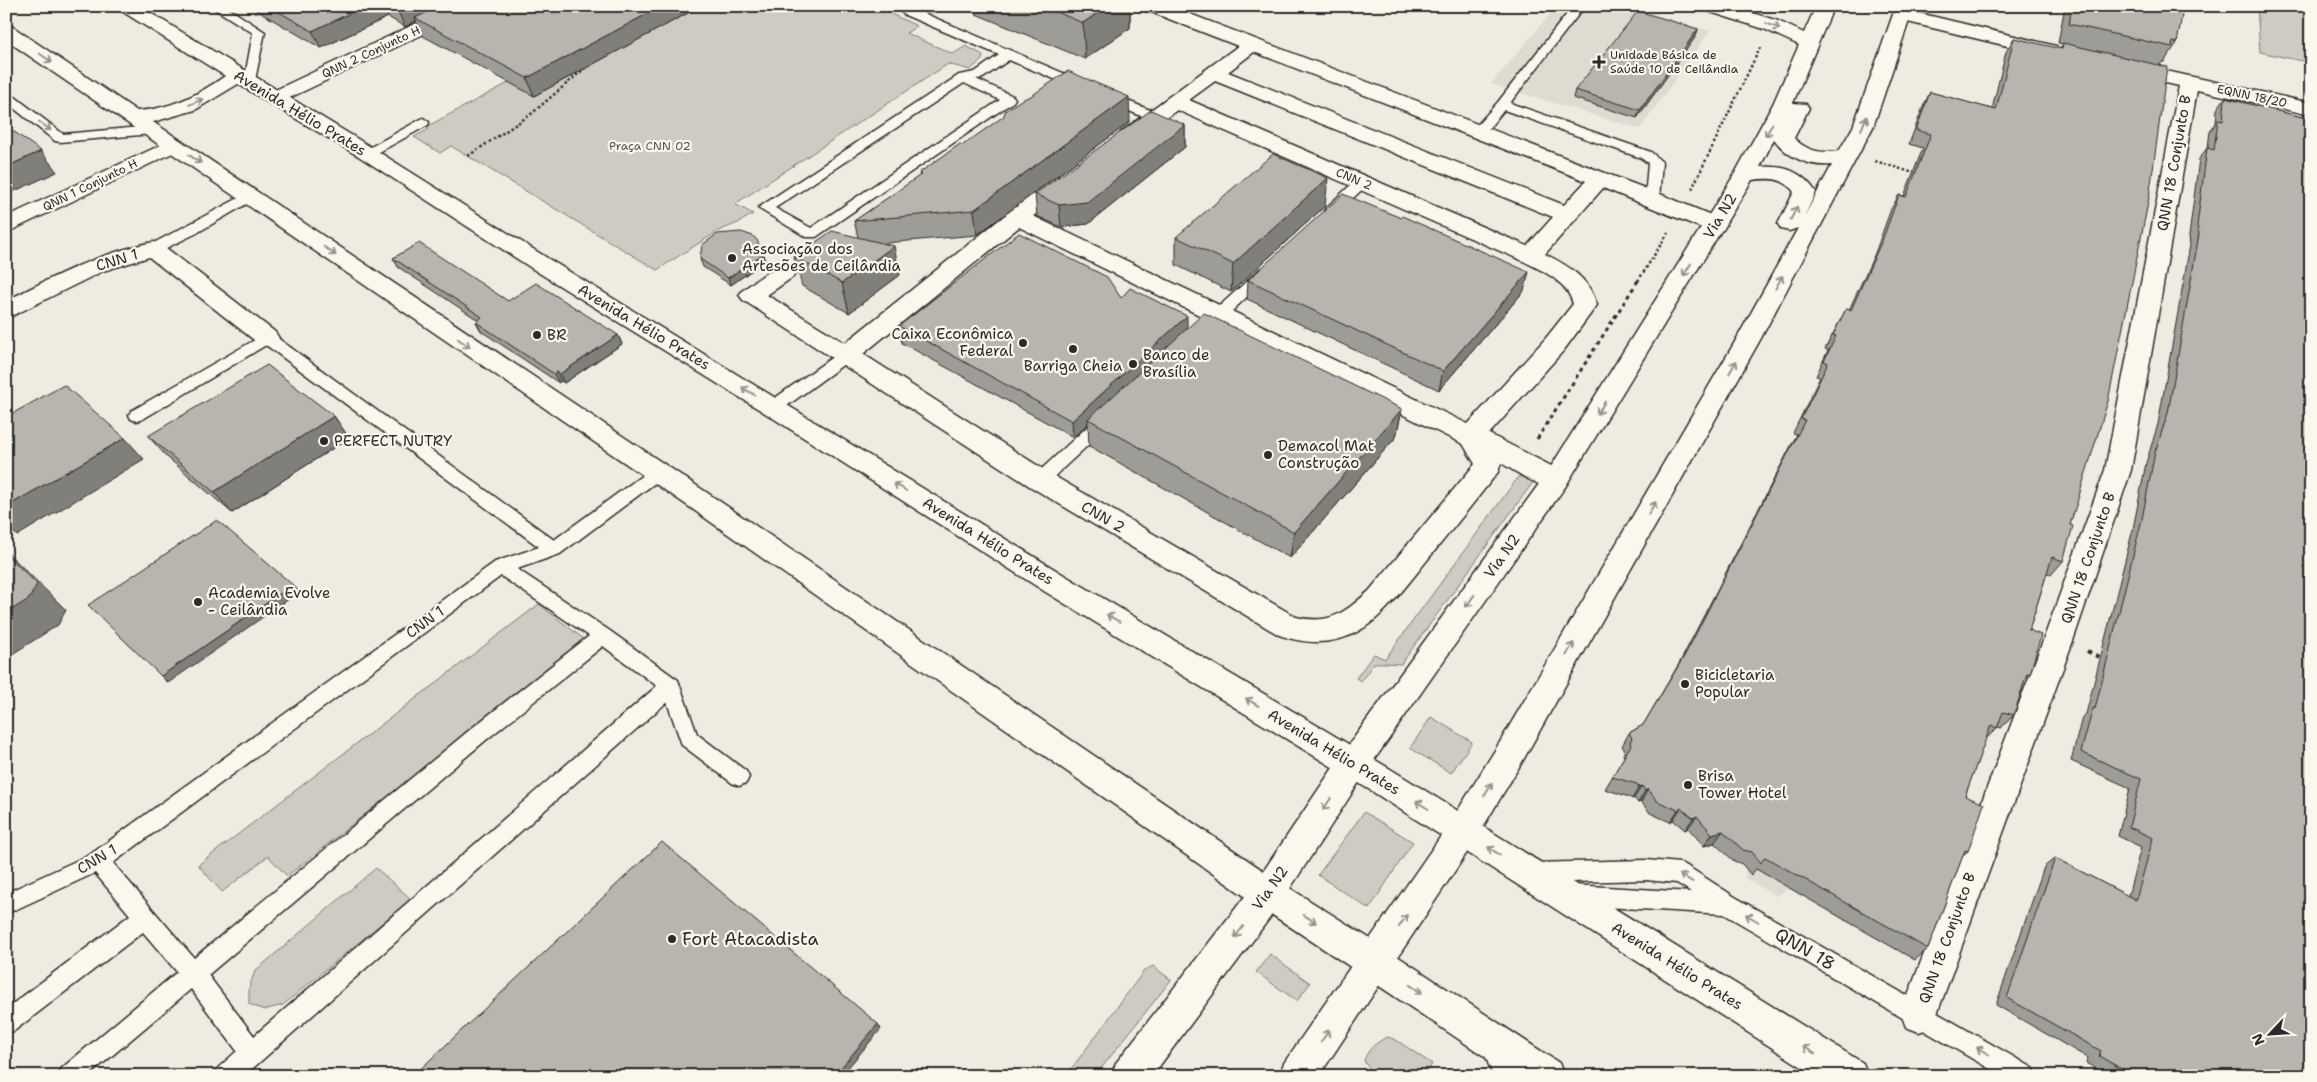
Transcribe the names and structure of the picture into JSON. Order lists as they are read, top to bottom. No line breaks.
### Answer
{"streets":{"main road":["QNN 2 Conjunto H","EQNN 18/20","Avenida Hélio Prates","QNN 18 Conjunto B","CNN 2","QNN 1 Conjunto H","Via N2","CNN 1"],"lane":["QNN 18"]},"crossings":[["QNN 2 Conjunto H","Avenida Hélio Prates"],["EQNN 18/20","QNN 18 Conjunto B"],["Avenida Hélio Prates","Via N2"],["Avenida Hélio Prates","QNN 18"],["QNN 18 Conjunto B","QNN 18"]],"one_way":["QNN 18"],"parks":["Praça CNN 02"],"places":{"health":["Unidade Básica de Saúde 10 de Ceilândia"],"other":["Associação dos Artesões de Ceilândia","BR","Caixa Econômica Federal","Barriga Cheia","Banco de Brasília","PERFECT NUTRY","Demacol Mat Construção","Academia Evolve - Ceilândia","Bicicletaria Popular","Brisa Tower Hotel","Fort Atacadista"]},"north":"bottom left"}
